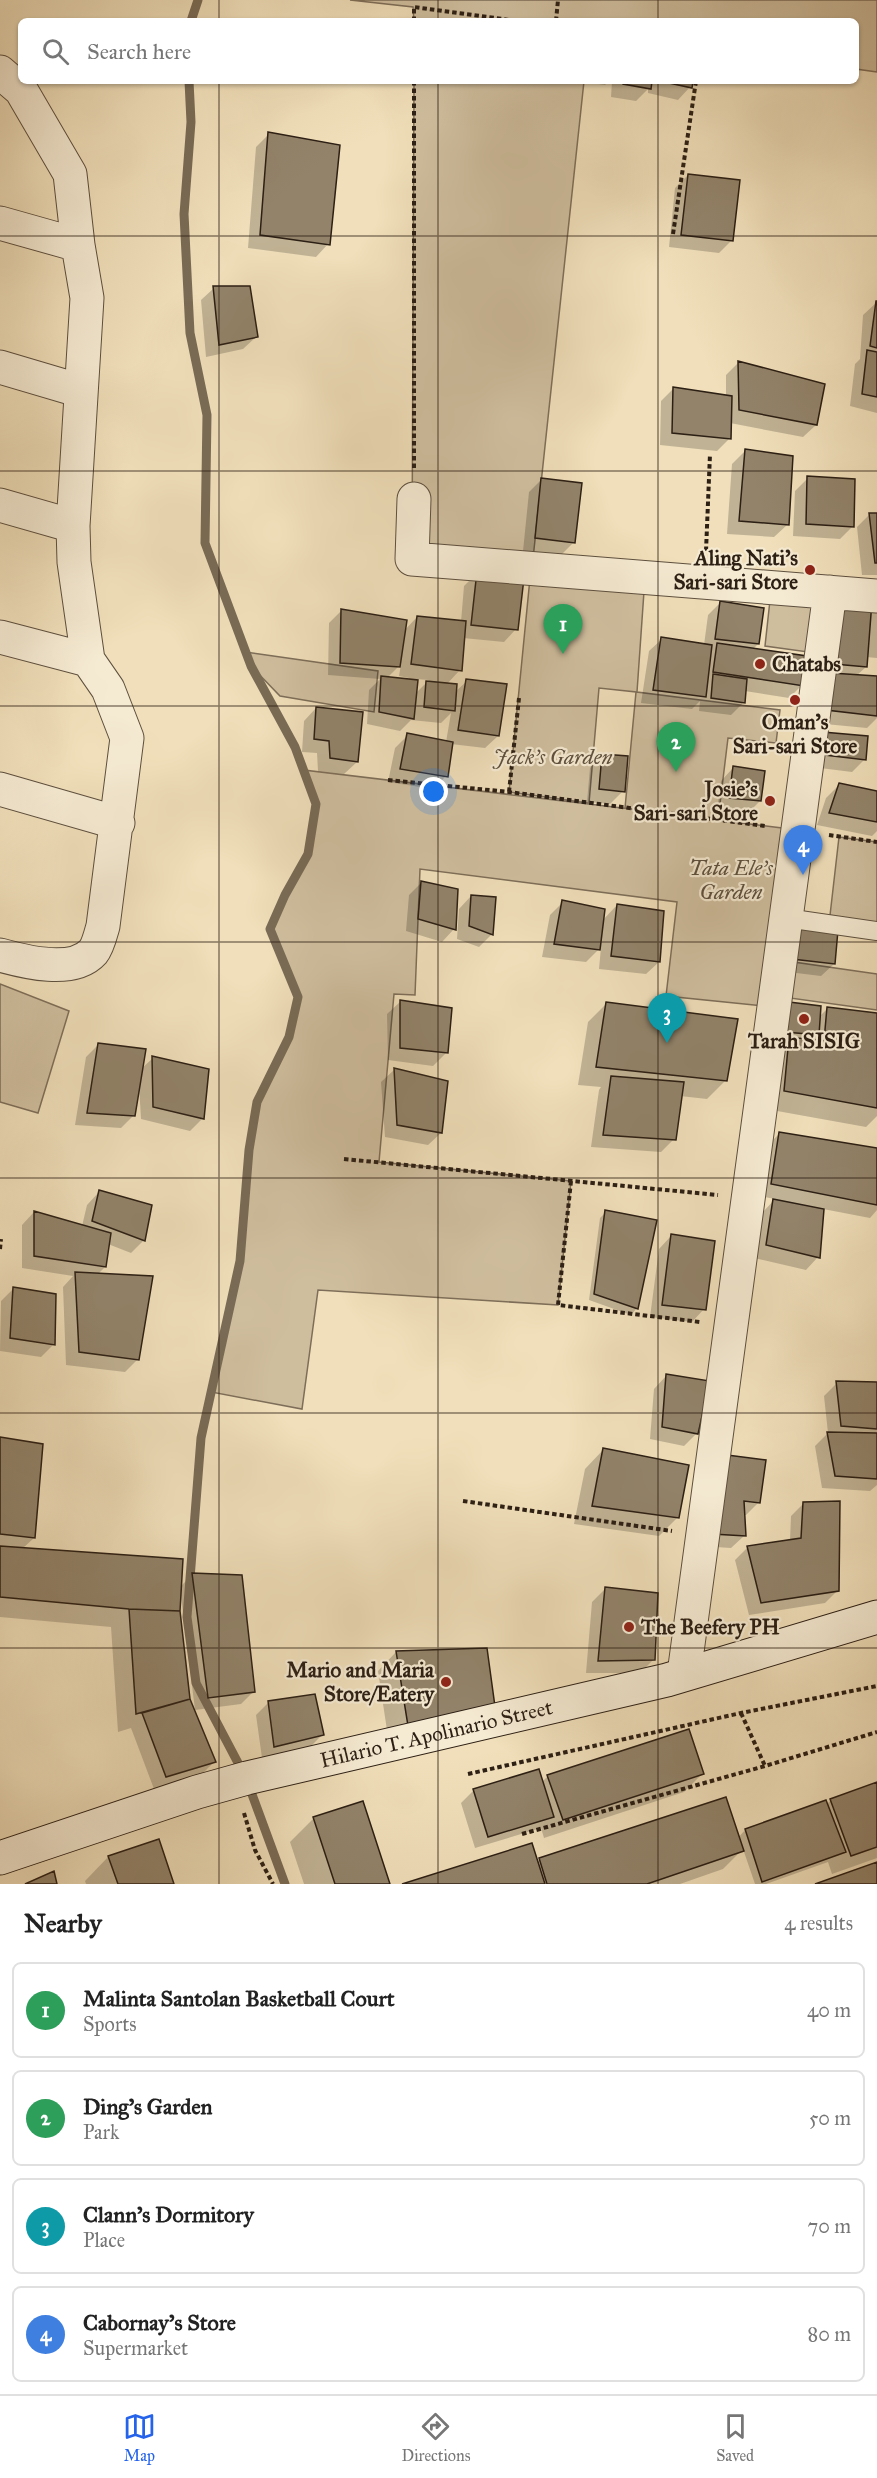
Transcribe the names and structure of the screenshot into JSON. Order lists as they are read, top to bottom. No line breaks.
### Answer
{"streets":{"street":["Hilario T. Apolinario Street"]},"parks":["Jack's Garden","Tata Ele's Garden"],"places":["Aling Nati's Sari-sari Store","Chatabs","Oman's Sari-sari Store","Josie's Sari-sari Store","Tarah SISIG","The Beefery PH","Mario and Maria Store/Eatery"],"page":{"search":"Search here","pins":["1","2","4","3"],"heading":["Nearby","4 results"],"list":[{"mark":"1","name":"Malinta Santolan Basketball Court","note":"Sports","value":"40 m"},{"mark":"2","name":"Ding's Garden","note":"Park","value":"50 m"},{"mark":"3","name":"Clann's Dormitory","note":"Place","value":"70 m"},{"mark":"4","name":"Cabornay's Store","note":"Supermarket","value":"80 m"}],"nav":["Map","Directions","Saved"]}}
